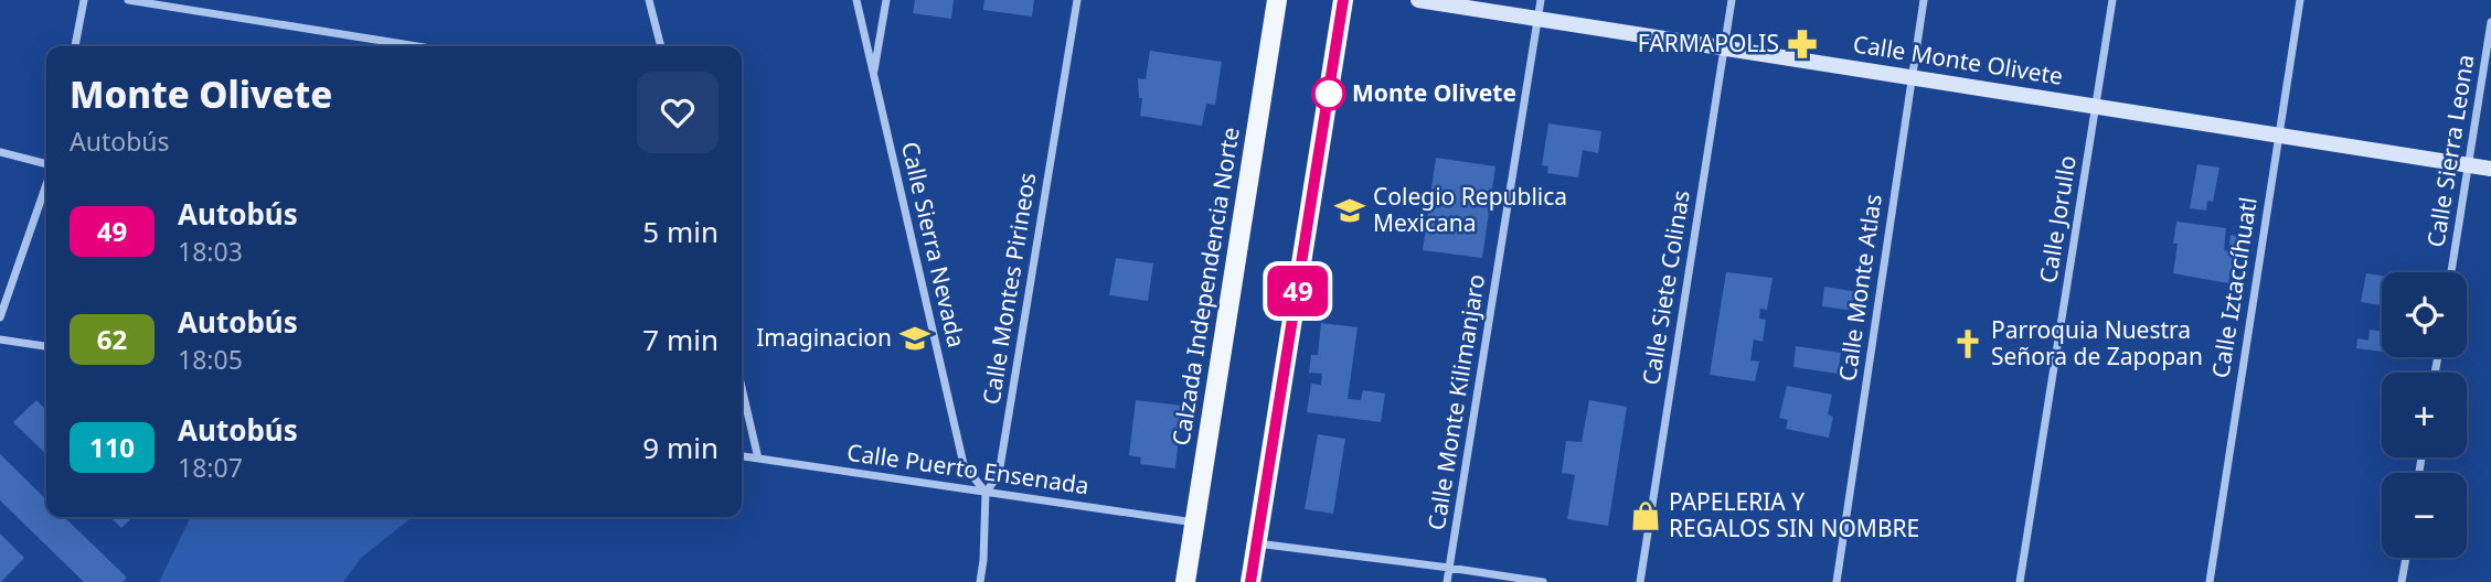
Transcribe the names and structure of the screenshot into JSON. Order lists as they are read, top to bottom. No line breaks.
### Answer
{"streets":{"main road":["Calzada Independencia Norte"],"street":["Calle Monte Olivete","Calle Sierra Leona","Calle Jorullo","Calle Sierra Nevada","Calle Siete Colinas","Calle Monte Atlas","Calle Iztaccíhuatl","Calle Montes Pirineos","Calle Monte Kilimanjaro","Calle Puerto Ensenada"]},"crossings":[["Calle Monte Olivete","Calle Sierra Leona"],["Calle Monte Olivete","Calle Jorullo"],["Calle Monte Olivete","Calle Siete Colinas"],["Calle Monte Olivete","Calle Monte Atlas"],["Calle Monte Olivete","Calle Iztaccíhuatl"],["Calle Monte Olivete","Calle Monte Kilimanjaro"],["Calle Sierra Nevada","Calle Montes Pirineos"],["Calle Sierra Nevada","Calle Puerto Ensenada"],["Calzada Independencia Norte","Calle Puerto Ensenada"],["Calle Montes Pirineos","Calle Puerto Ensenada"]],"places":{"pharmacy":["FARMAPOLIS"],"other":["Monte Olivete"],"school or university":["Colegio Republica Mexicana","Imaginacion"],"church":["Parroquia Nuestra Señora de Zapopan"],"shop":["PAPELERIA Y REGALOS SIN NOMBRE"]},"lines":["bus line 49"],"page":{"on_map":"49","heading":["Monte Olivete","Autobús"],"list":[{"mark":"49","name":"Autobús","note":"18:03","value":"5 min"},{"mark":"62","name":"Autobús","note":"18:05","value":"7 min"},{"mark":"110","name":"Autobús","note":"18:07","value":"9 min"}],"map_buttons":["+","−"]}}
